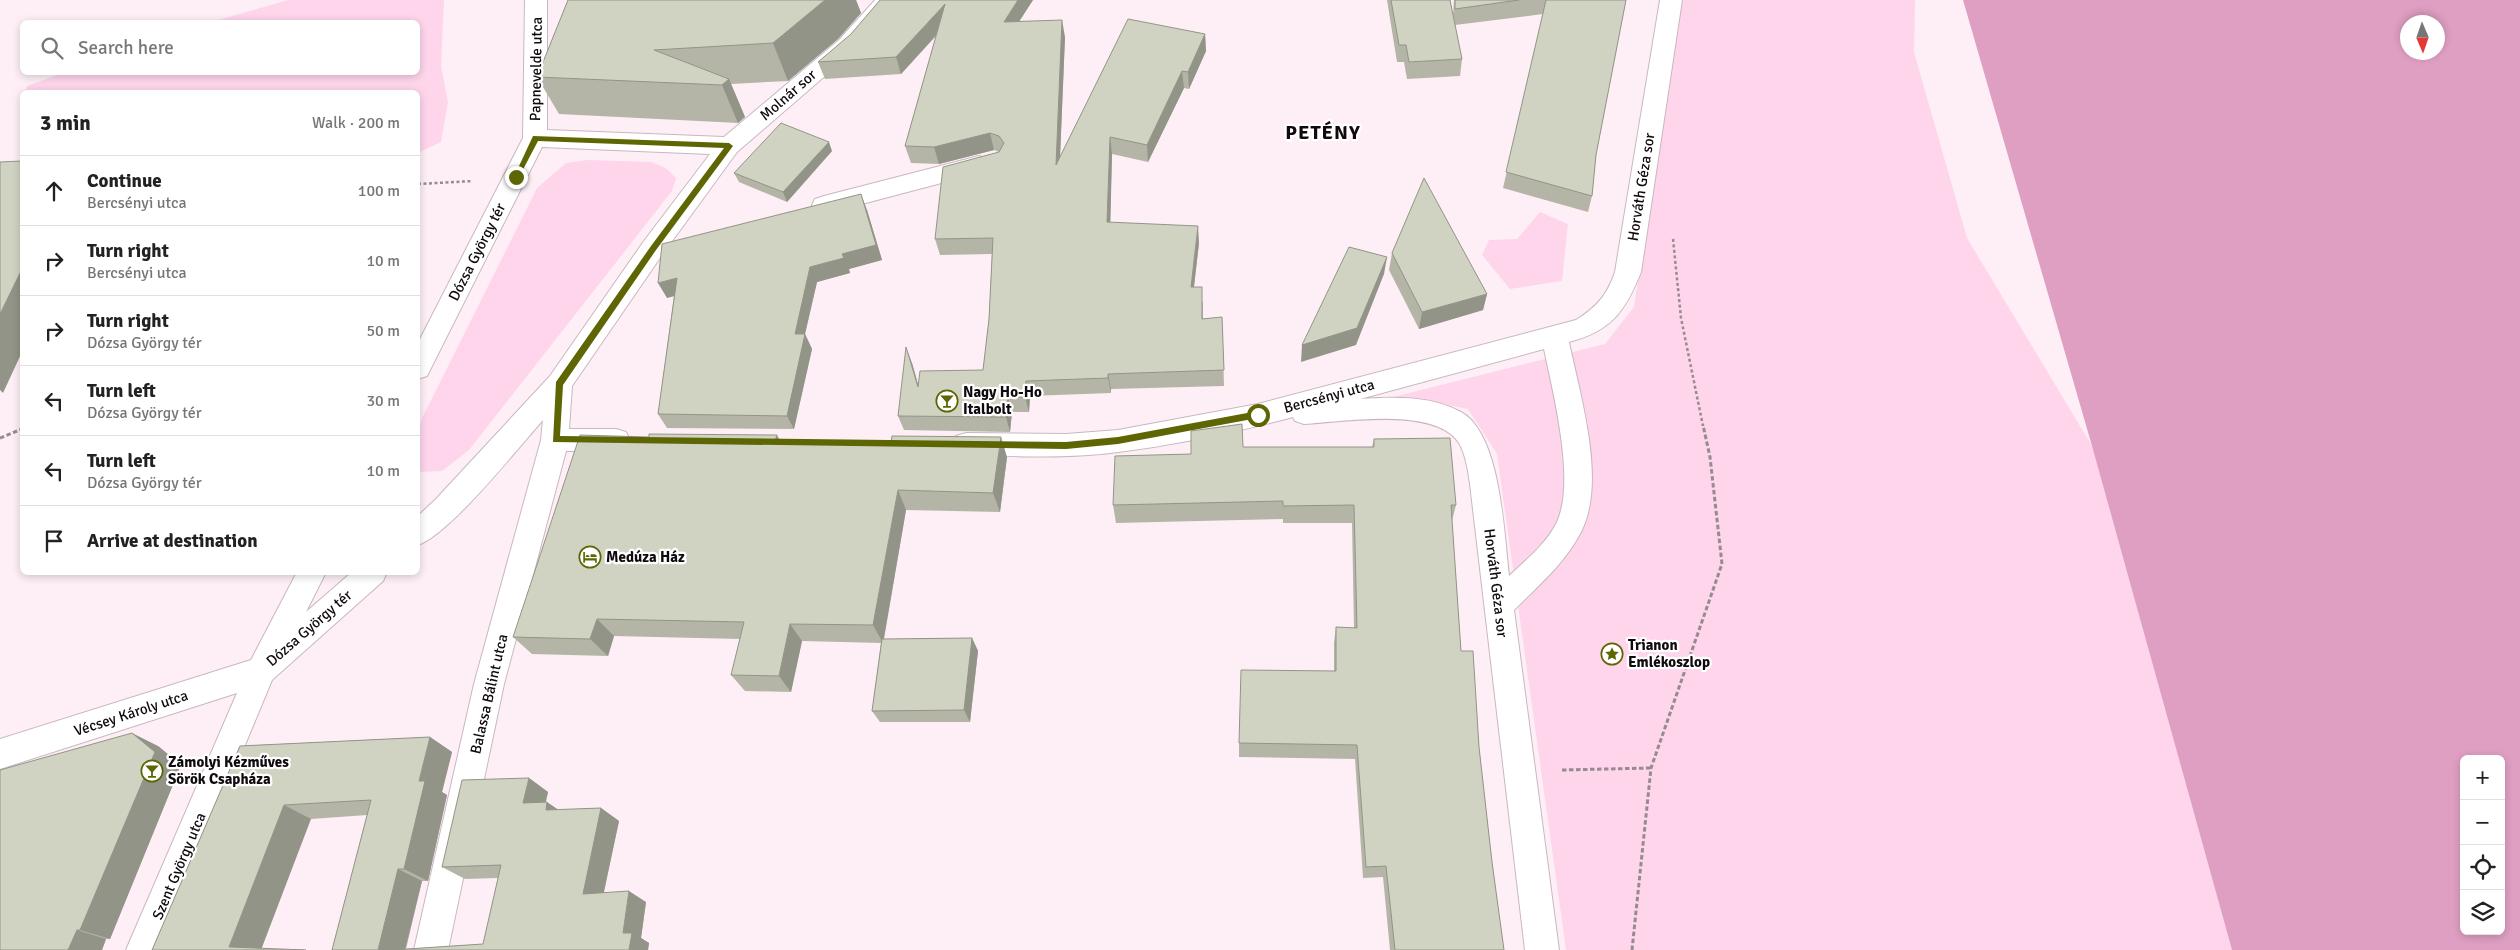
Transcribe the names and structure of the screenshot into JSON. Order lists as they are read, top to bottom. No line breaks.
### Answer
{"streets":{"street":["Papnevelde utca","Molnár sor","Horváth Géza sor","Dózsa György tér","Bercsényi utca","Balassa Bálint utca","Vécsey Károly utca","Szent György utca"]},"crossings":[["Papnevelde utca","Dózsa György tér"],["Horváth Géza sor","Bercsényi utca"],["Dózsa György tér","Vécsey Károly utca"],["Dózsa György tér","Szent György utca"],["Vécsey Károly utca","Szent György utca"]],"districts":["PETÉNY"],"places":{"bar":["Nagy Ho-Ho Italbolt","Zámolyi Kézműves Sörök Csapháza"],"hotel":["Medúza Ház"],"place":["Trianon Emlékoszlop"]},"north":"bottom","page":{"search":"Search here","heading":["3 min","Walk · 200 m"],"list":[["Continue","Bercsényi utca","100 m"],["Turn right","Bercsényi utca","10 m"],["Turn right","Dózsa György tér","50 m"],["Turn left","Dózsa György tér","30 m"],["Turn left","Dózsa György tér","10 m"],"Arrive at destination"],"map_buttons":["+","−"]}}
